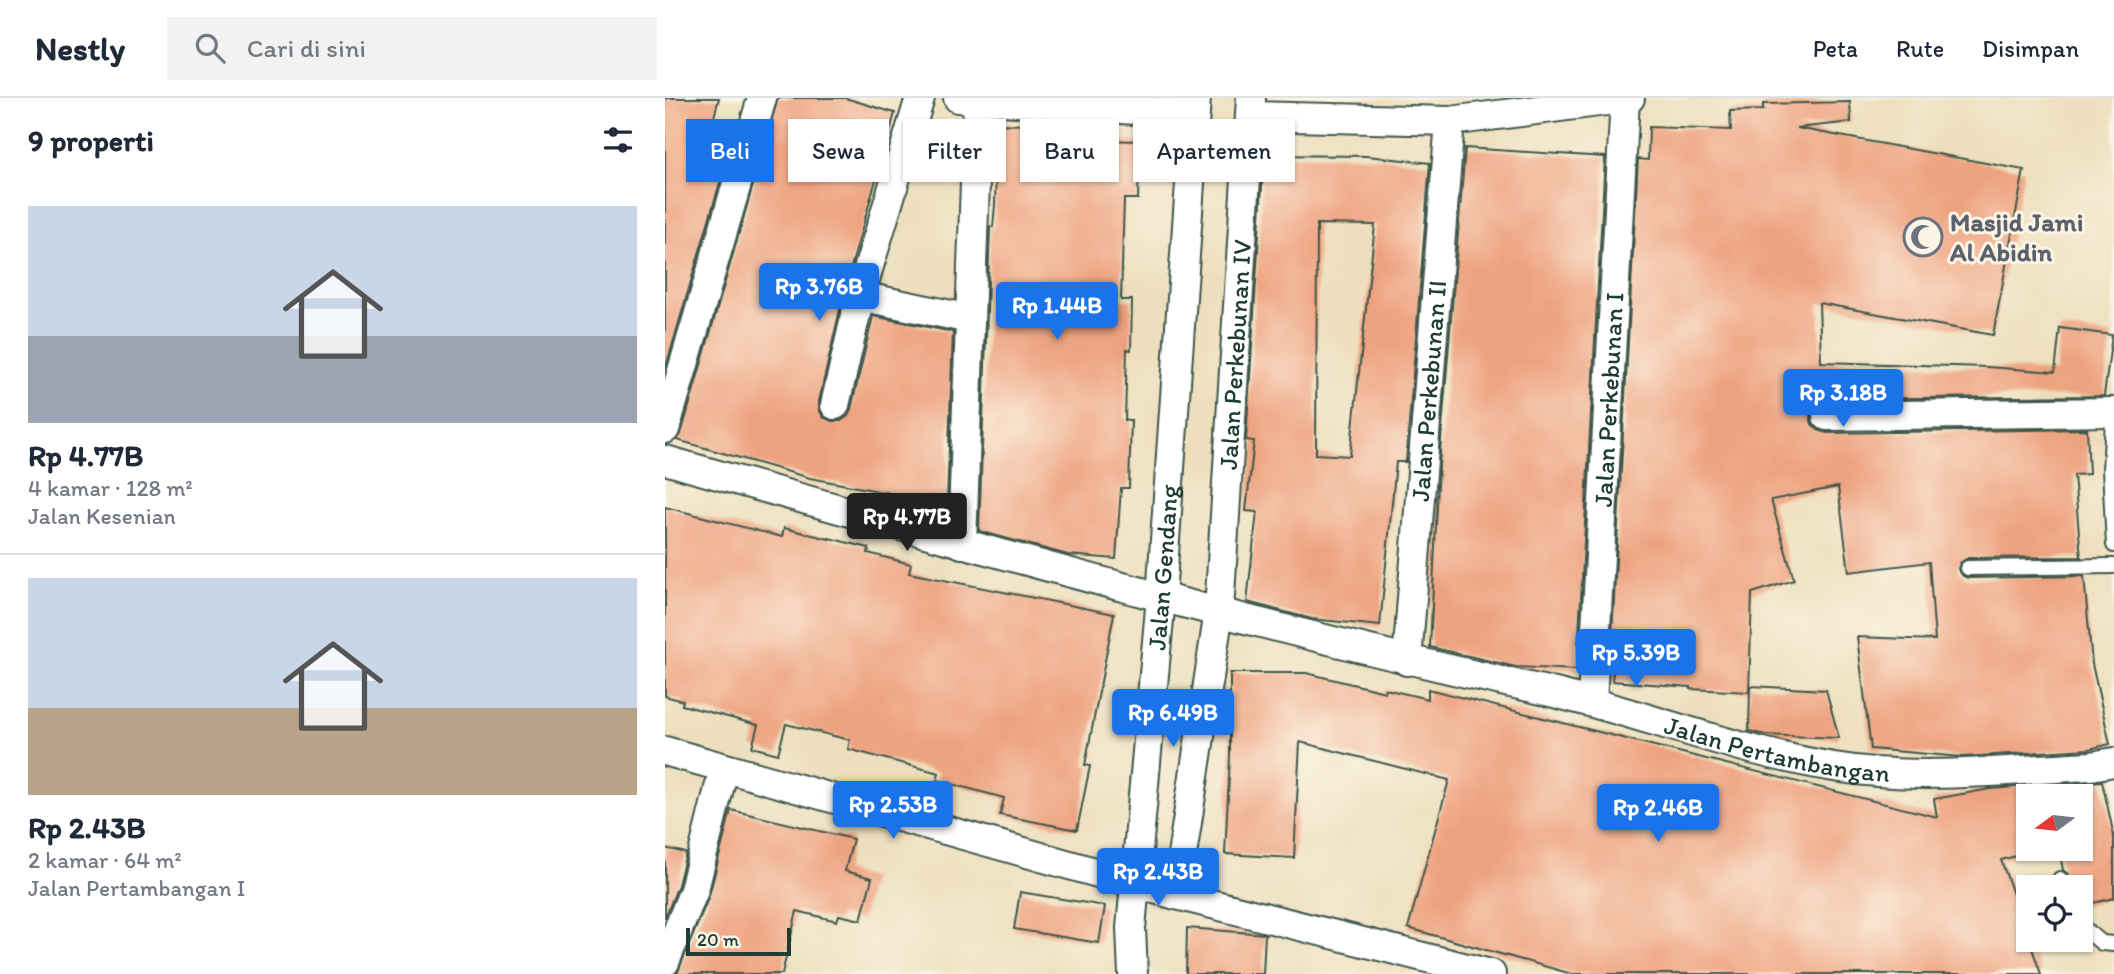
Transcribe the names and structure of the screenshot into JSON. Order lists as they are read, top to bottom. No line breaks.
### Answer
{"streets":{"street":["Jalan Perkebunan IV","Jalan Perkebunan II","Jalan Perkebunan I","Jalan Gendang","Jalan Pertambangan"]},"crossings":[["Jalan Perkebunan IV","Jalan Pertambangan"],["Jalan Perkebunan II","Jalan Pertambangan"],["Jalan Perkebunan I","Jalan Pertambangan"],["Jalan Gendang","Jalan Pertambangan"]],"places":{"mosque":["Masjid Jami Al Abidin"]},"scale_bar":"20 m","north":"left","page":{"header":"Nestly","search":"Cari di sini","nav":["Peta","Rute","Disimpan"],"heading":"9 properti","chip":["Beli","Sewa","Filter","Baru","Apartemen"],"list":[{"name":"Rp 4.77B","note":"4 kamar · 128 m² · Jalan Kesenian"},{"name":"Rp 2.43B","note":"2 kamar · 64 m² · Jalan Pertambangan I"}],"price":["Rp 3.76B","Rp 1.44B","Rp 3.18B","Rp 4.77B","Rp 5.39B","Rp 6.49B","Rp 2.53B","Rp 2.46B","Rp 2.43B"],"scale":"20 m"}}
